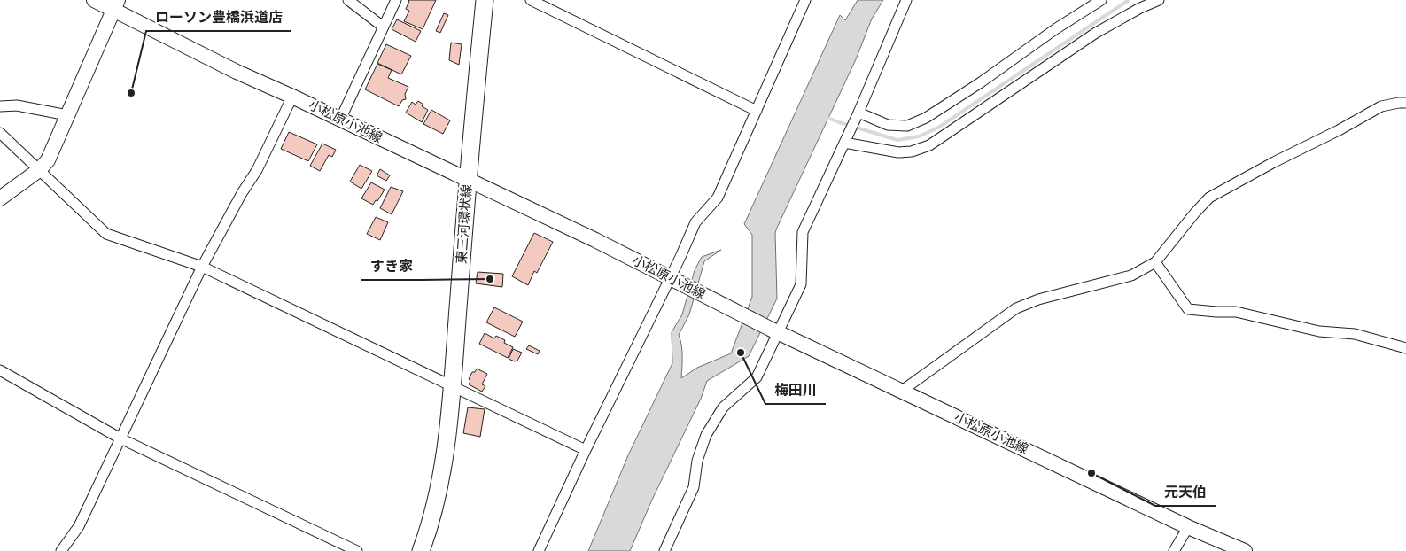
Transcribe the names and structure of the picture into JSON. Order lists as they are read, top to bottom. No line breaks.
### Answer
{"streets":{"main road":["小松原小池線","東三河環状線"]},"crossings":[["小松原小池線","東三河環状線"]],"places":["ローソン豊橋浜道店","すき家","梅田川","元天伯"]}
